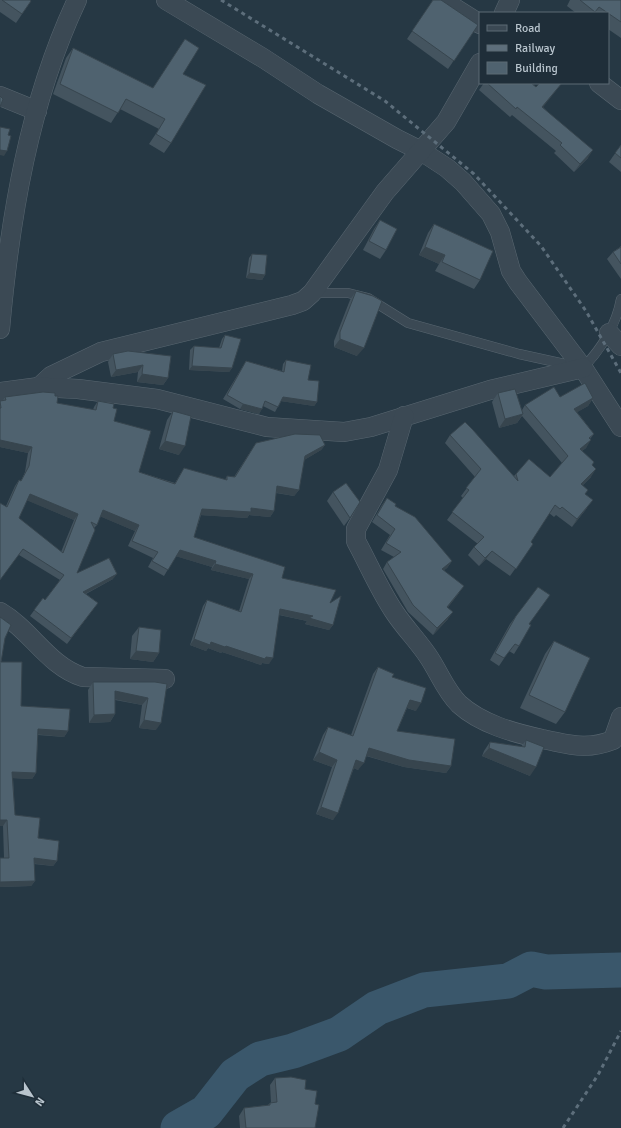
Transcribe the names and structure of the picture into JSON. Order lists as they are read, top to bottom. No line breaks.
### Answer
{"legend":["Road","Railway","Building"],"north":"bottom right"}
